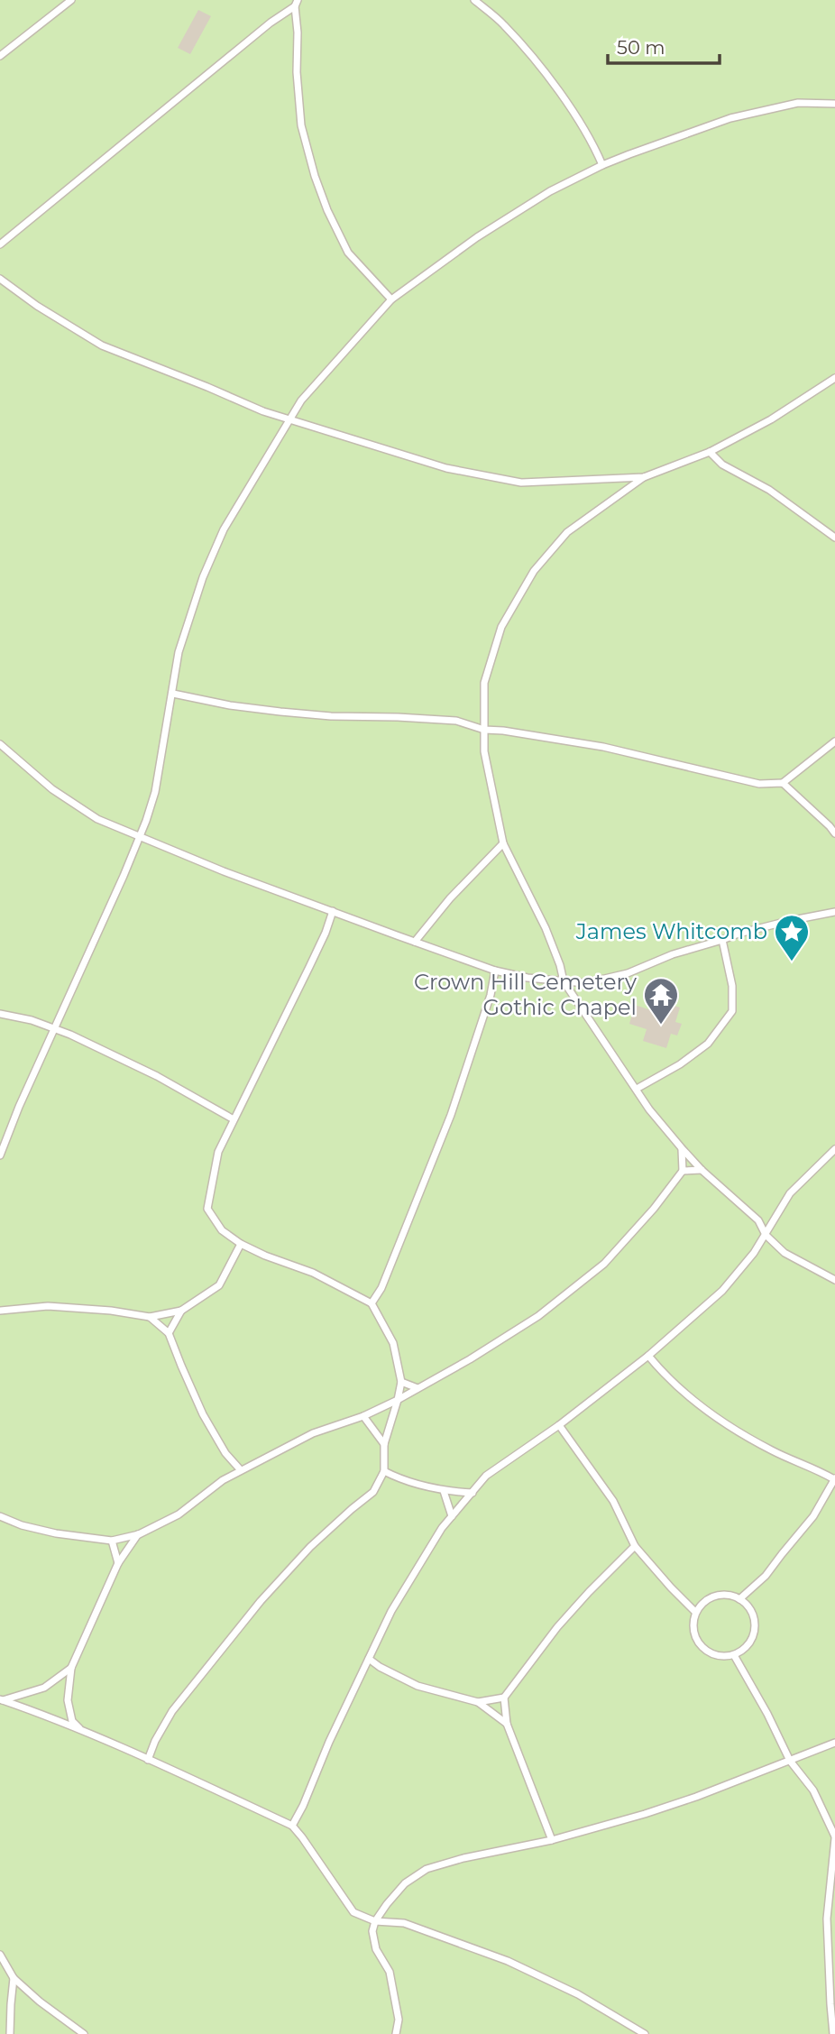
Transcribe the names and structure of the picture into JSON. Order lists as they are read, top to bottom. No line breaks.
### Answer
{"places":{"place":["James Whitcomb"],"temple":["Crown Hill Cemetery Gothic Chapel"]},"scale_bar":"50 m"}
